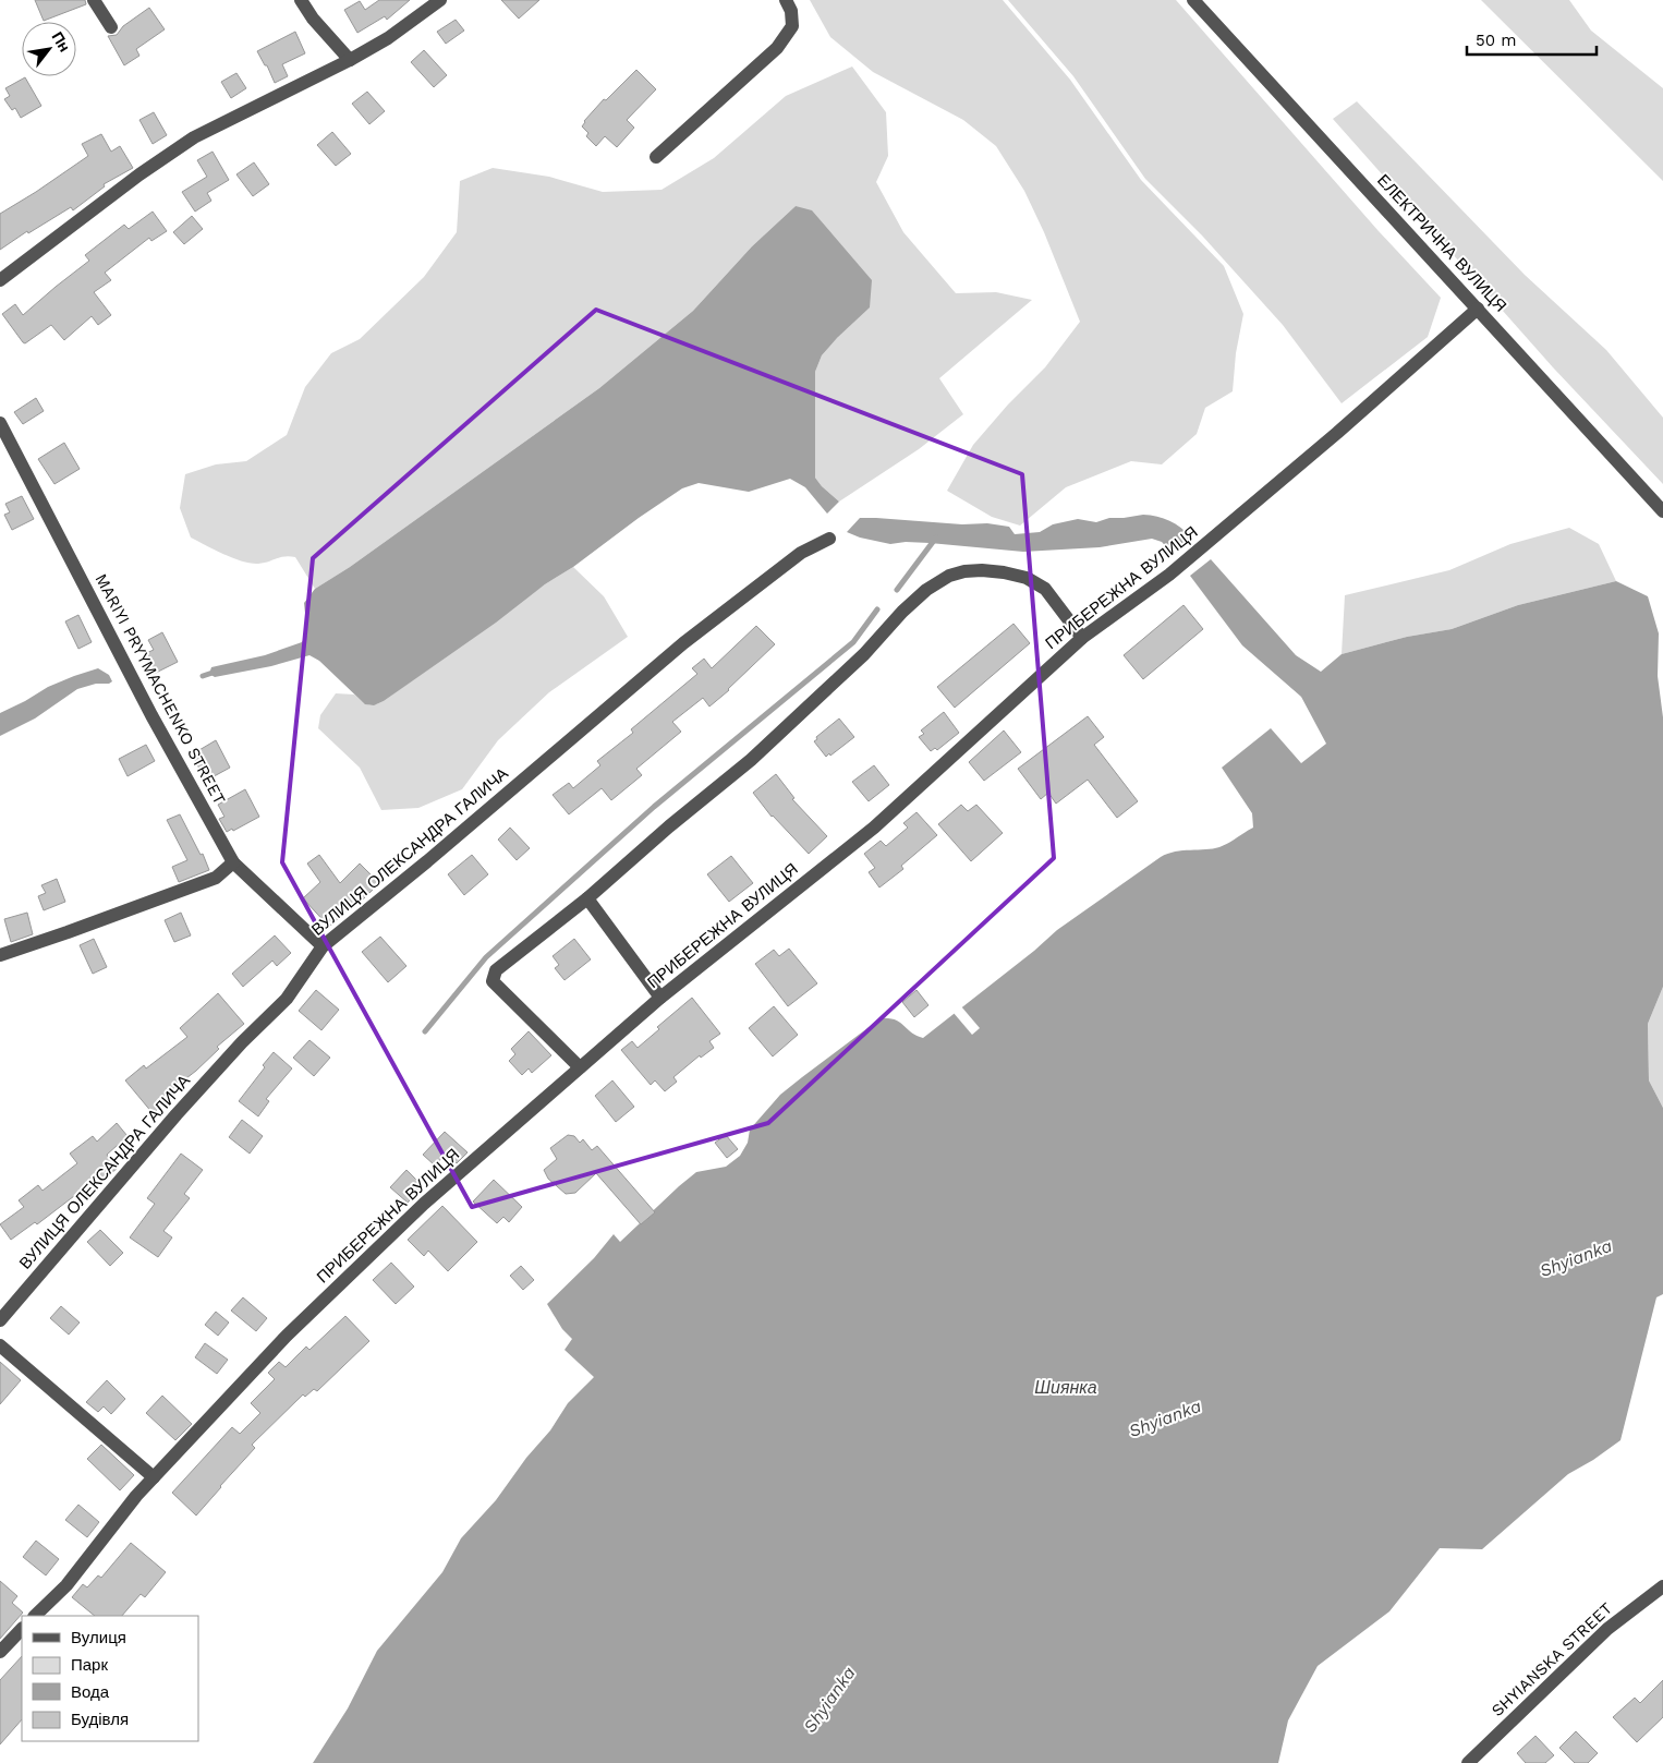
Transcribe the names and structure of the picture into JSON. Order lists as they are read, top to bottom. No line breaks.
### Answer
{"streets":{"street":["ЕЛЕКТРИЧНА ВУЛИЦЯ","ПРИБЕРЕЖНА ВУЛИЦЯ","MARIYI PRYYMACHENKO STREET","ВУЛИЦЯ ОЛЕКСАНДРА ГАЛИЧА","SHYIANSKA STREET"]},"crossings":[["ЕЛЕКТРИЧНА ВУЛИЦЯ","ПРИБЕРЕЖНА ВУЛИЦЯ"],["MARIYI PRYYMACHENKO STREET","ВУЛИЦЯ ОЛЕКСАНДРА ГАЛИЧА"]],"water":["Shyianka","Шиянка"],"legend":["Вулиця","Парк","Вода","Будівля"],"scale_bar":"50 m","north":"top right"}
